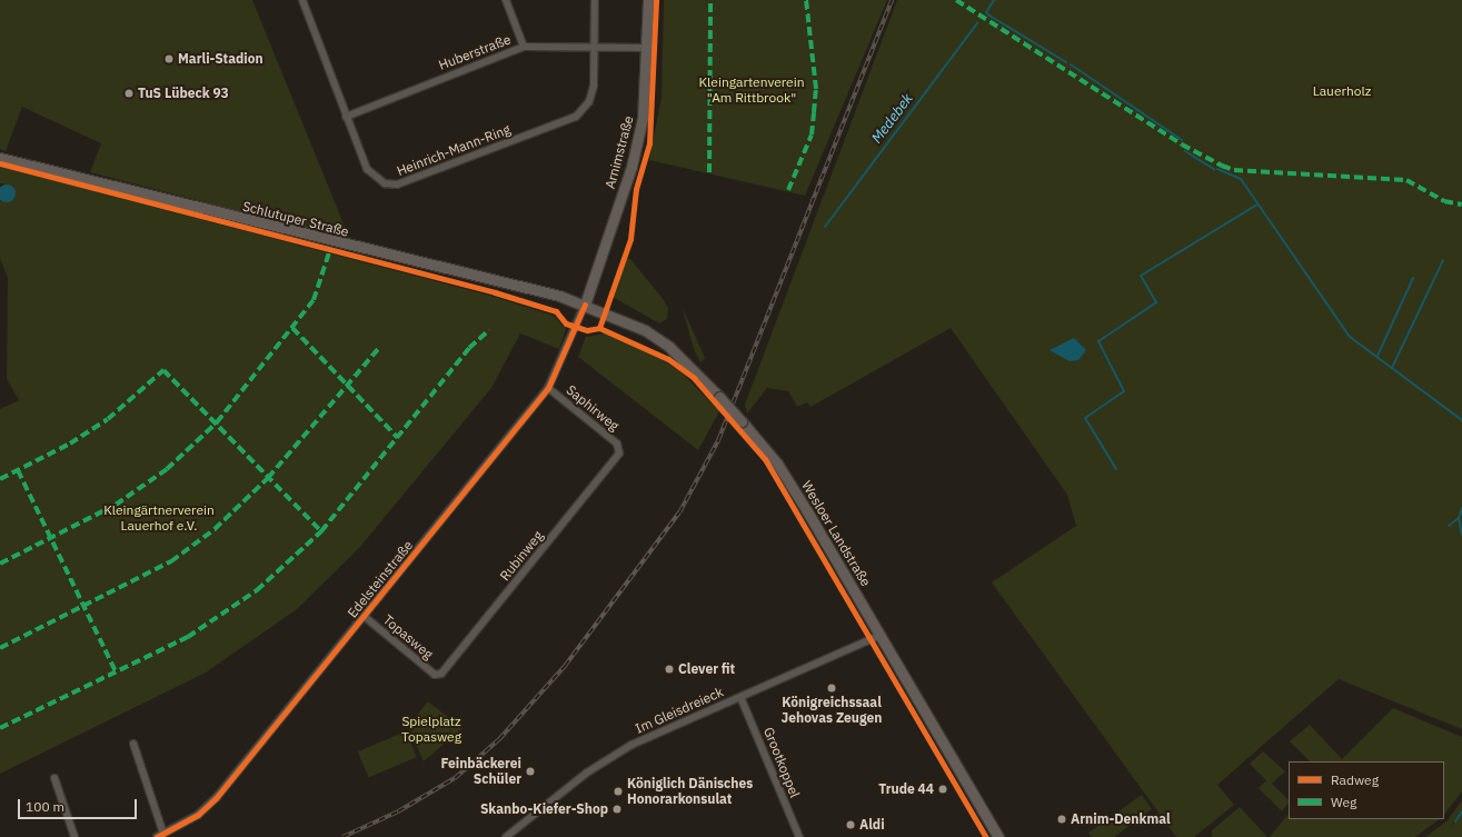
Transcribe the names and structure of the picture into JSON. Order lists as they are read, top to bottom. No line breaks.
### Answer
{"streets":{"main road":["Arnimstraße","Schlutuper Straße","Wesloer Landstraße"],"street":["Huberstraße","Heinrich-Mann-Ring","Saphirweg","Rubinweg","Edelsteinstraße","Topasweg","Im Gleisdreieck","Grootkoppel"]},"crossings":[["Huberstraße","Heinrich-Mann-Ring"],["Huberstraße","Arnimstraße"],["Arnimstraße","Schlutuper Straße"],["Arnimstraße","Wesloer Landstraße"],["Arnimstraße","Edelsteinstraße"],["Schlutuper Straße","Wesloer Landstraße"],["Schlutuper Straße","Edelsteinstraße"],["Saphirweg","Rubinweg"],["Saphirweg","Edelsteinstraße"],["Wesloer Landstraße","Edelsteinstraße"],["Wesloer Landstraße","Im Gleisdreieck"],["Rubinweg","Topasweg"],["Edelsteinstraße","Topasweg"],["Im Gleisdreieck","Grootkoppel"]],"water":["Medebek"],"parks":["Kleingartenverein \"Am Rittbrook\"","Lauerholz","Kleingärtnerverein Lauerhof e.V.","Spielplatz Topasweg"],"places":["Marli-Stadion","TuS Lübeck 93","Clever fit","Königreichssaal Jehovas Zeugen","Feinbäckerei Schüler","Trude 44","Königlich Dänisches Honorarkonsulat","Skanbo-Kiefer-Shop","Arnim-Denkmal","Aldi"],"legend":["Radweg","Weg"],"scale_bar":"100 m"}
